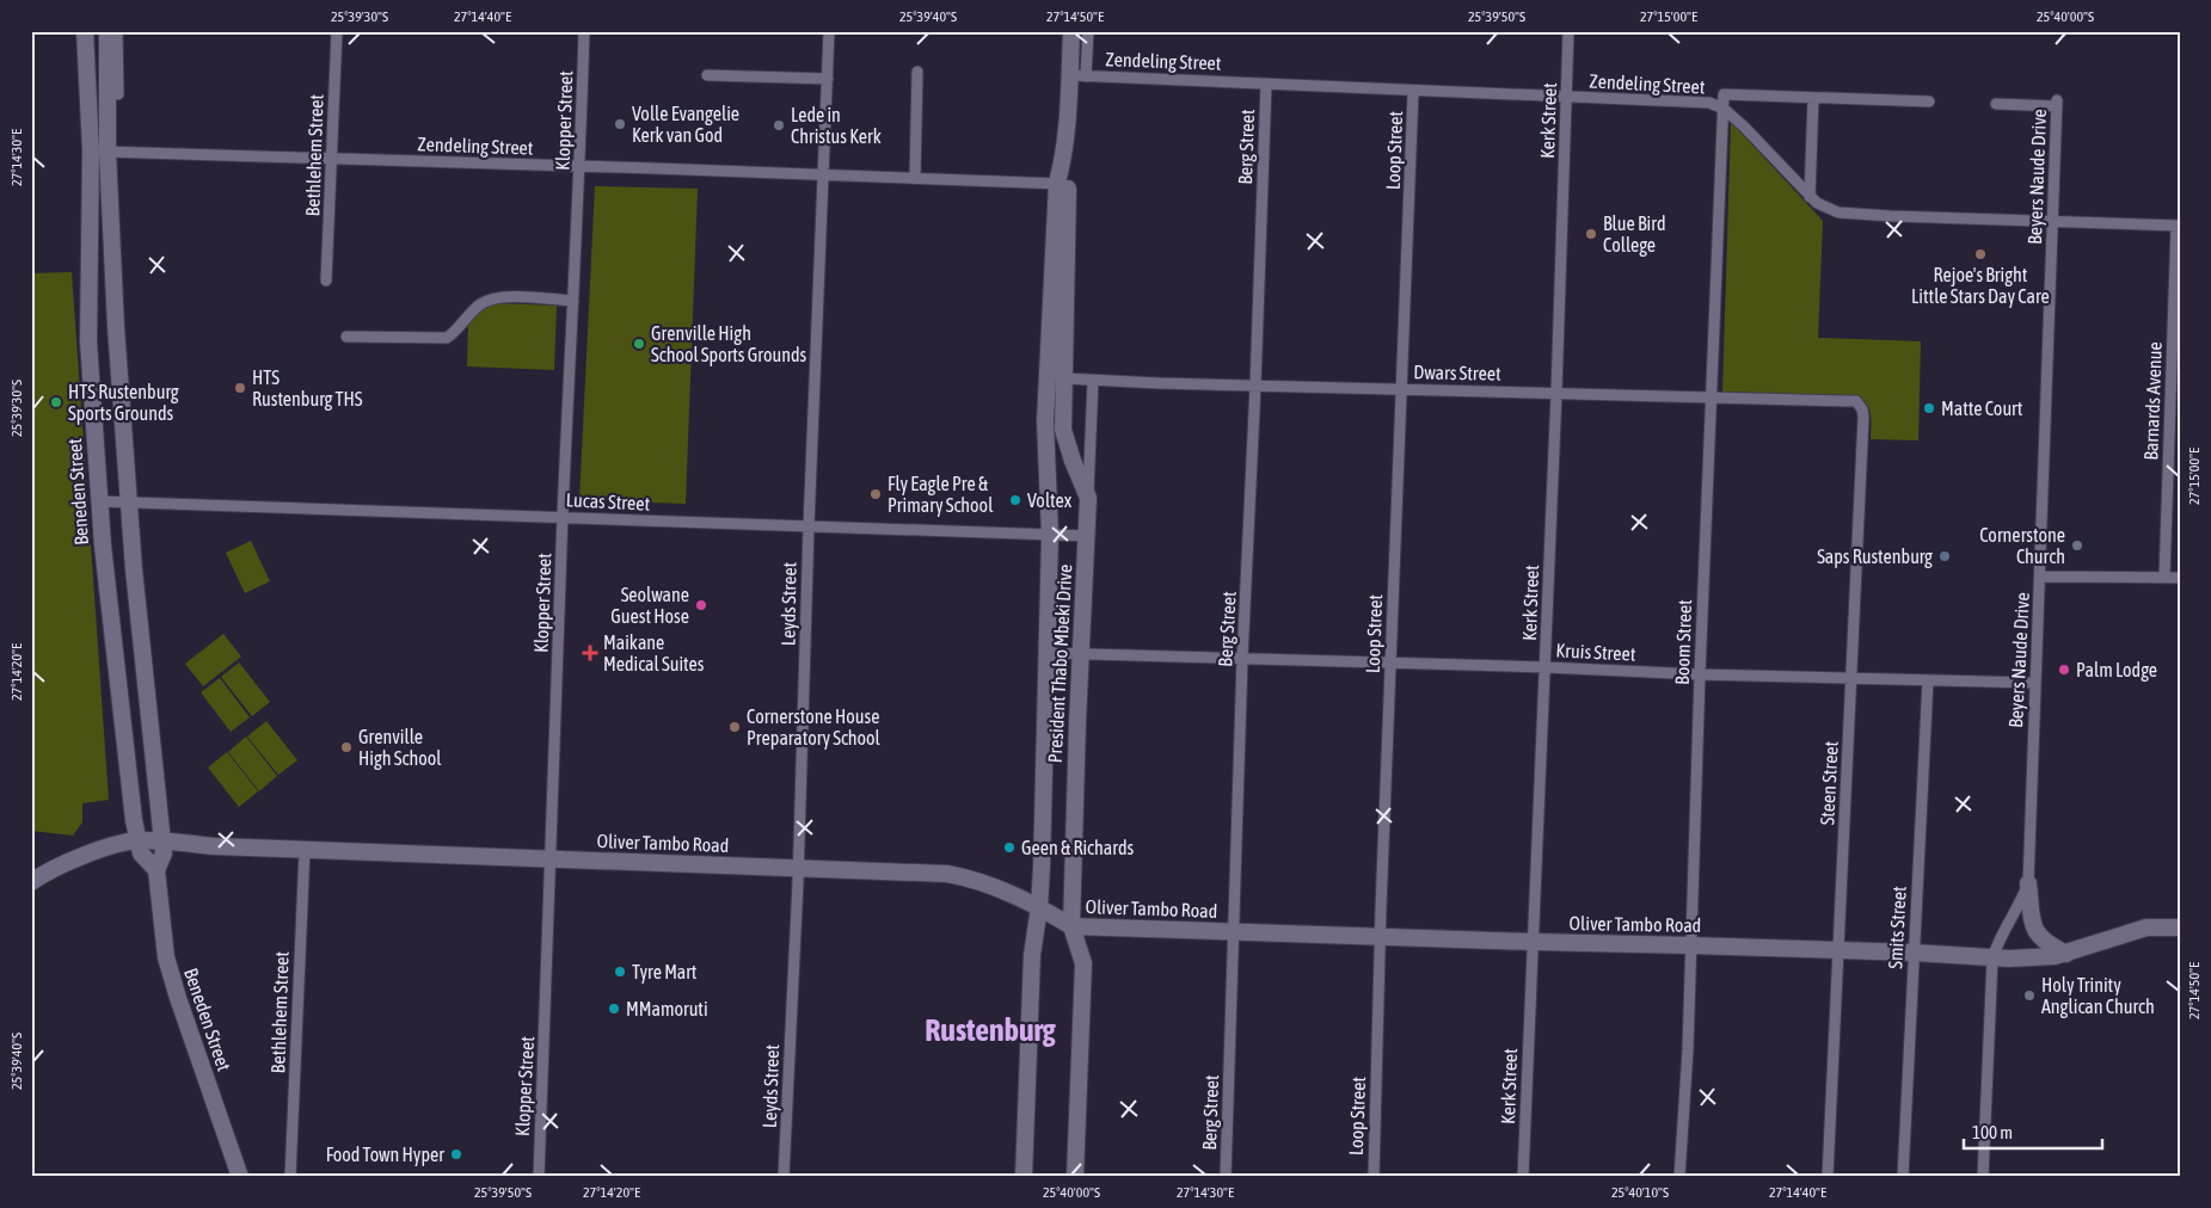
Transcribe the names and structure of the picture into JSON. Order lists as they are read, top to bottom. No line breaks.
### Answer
{"streets":{"main road":["Beneden Street","President Thabo Mbeki Drive","Oliver Tambo Road"],"street":["Zendeling Street","Klopper Street","Kerk Street","Berg Street","Loop Street","Bethlehem Street","Beyers Naude Drive","Dwars Street","Barnards Avenue","Lucas Street","Leyds Street","Boom Street","Kruis Street","Steen Street","Smits Street"]},"crossings":[["Zendeling Street","Klopper Street"],["Zendeling Street","Kerk Street"],["Zendeling Street","Berg Street"],["Zendeling Street","Loop Street"],["Zendeling Street","Bethlehem Street"],["Zendeling Street","Beyers Naude Drive"],["Zendeling Street","Barnards Avenue"],["Zendeling Street","Beneden Street"],["Zendeling Street","Leyds Street"],["Zendeling Street","Boom Street"],["Zendeling Street","President Thabo Mbeki Drive"],["Klopper Street","Lucas Street"],["Klopper Street","Oliver Tambo Road"],["Kerk Street","Dwars Street"],["Kerk Street","Kruis Street"],["Kerk Street","Oliver Tambo Road"],["Berg Street","Dwars Street"],["Berg Street","Kruis Street"],["Berg Street","Oliver Tambo Road"],["Loop Street","Dwars Street"],["Loop Street","Kruis Street"],["Loop Street","Oliver Tambo Road"],["Bethlehem Street","Oliver Tambo Road"],["Beyers Naude Drive","Kruis Street"],["Beyers Naude Drive","Oliver Tambo Road"],["Dwars Street","Boom Street"],["Dwars Street","President Thabo Mbeki Drive"],["Dwars Street","Steen Street"],["Beneden Street","Lucas Street"],["Beneden Street","Oliver Tambo Road"],["Lucas Street","Leyds Street"],["Lucas Street","President Thabo Mbeki Drive"],["Leyds Street","Oliver Tambo Road"],["Boom Street","Kruis Street"],["Boom Street","Oliver Tambo Road"],["Kruis Street","President Thabo Mbeki Drive"],["Kruis Street","Steen Street"],["Kruis Street","Smits Street"],["President Thabo Mbeki Drive","Oliver Tambo Road"],["Steen Street","Oliver Tambo Road"],["Oliver Tambo Road","Smits Street"]],"districts":["Rustenburg"],"places":{"other":["Volle Evangelie Kerk van God","Lede in Christus Kerk","Blue Bird College","Rejoe's Bright Little Stars Day Care","Grenville High School Sports Grounds","HTS Rustenburg THS","HTS Rustenburg Sports Grounds","Matte Court","Fly Eagle Pre & Primary School","Voltex","Cornerstone Church","Saps Rustenburg","Seolwane Guest Hose","Palm Lodge","Cornerstone House Preparatory School","Grenville High School","Geen & Richards","Tyre Mart","Holy Trinity Anglican Church","MMamoruti","Food Town Hyper"],"health":["Maikane Medical Suites"]},"scale_bar":"100 m","coordinates":["25°39'30\"S","27°14'40\"E","25°39'40\"S","27°14'50\"E","25°39'50\"S","27°15'00\"E","25°40'00\"S","27°14'30\"E","27°14'20\"E","25°40'10\"S"]}
